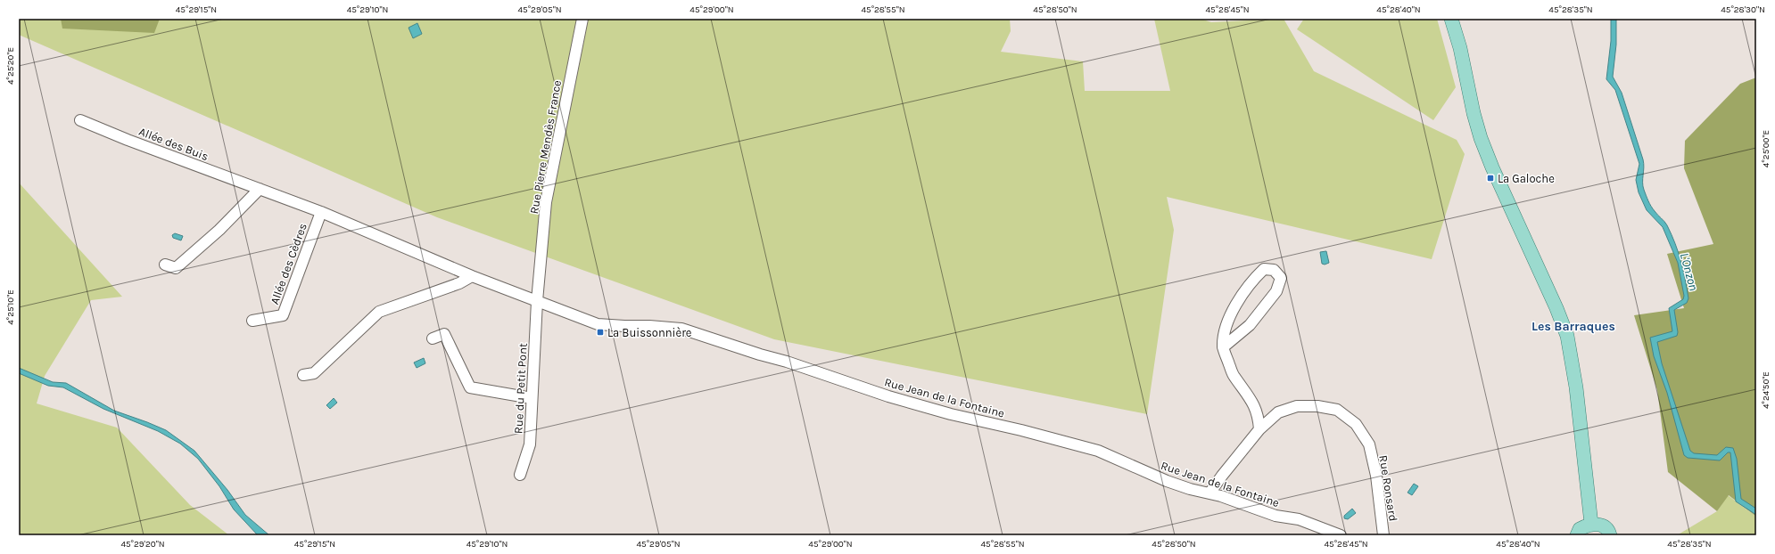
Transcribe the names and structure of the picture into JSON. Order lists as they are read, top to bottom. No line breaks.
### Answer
{"streets":{"street":["Allée des Buis","Rue Pierre Mendès France","Allée des Cèdres","Rue du Petit Pont","Rue Jean de la Fontaine","Rue Ronsard"]},"crossings":[["Allée des Buis","Allée des Cèdres"],["Allée des Buis","Rue Jean de la Fontaine"],["Rue Pierre Mendès France","Rue du Petit Pont"],["Rue Pierre Mendès France","Rue Jean de la Fontaine"],["Rue du Petit Pont","Rue Jean de la Fontaine"],["Rue Jean de la Fontaine","Rue Ronsard"]],"districts":["Les Barraques"],"water":["L'Onzon"],"places":{"transit":["La Galoche","La Buissonnière"]},"coordinates":["45°29'15\"N","45°29'10\"N","45°29'05\"N","45°29'00\"N","45°28'55\"N","45°28'50\"N","45°28'45\"N","45°28'40\"N","45°28'35\"N","45°28'30\"N","4°25'20\"E","4°25'00\"E","4°25'10\"E","4°24'50\"E","45°29'20\"N"]}
